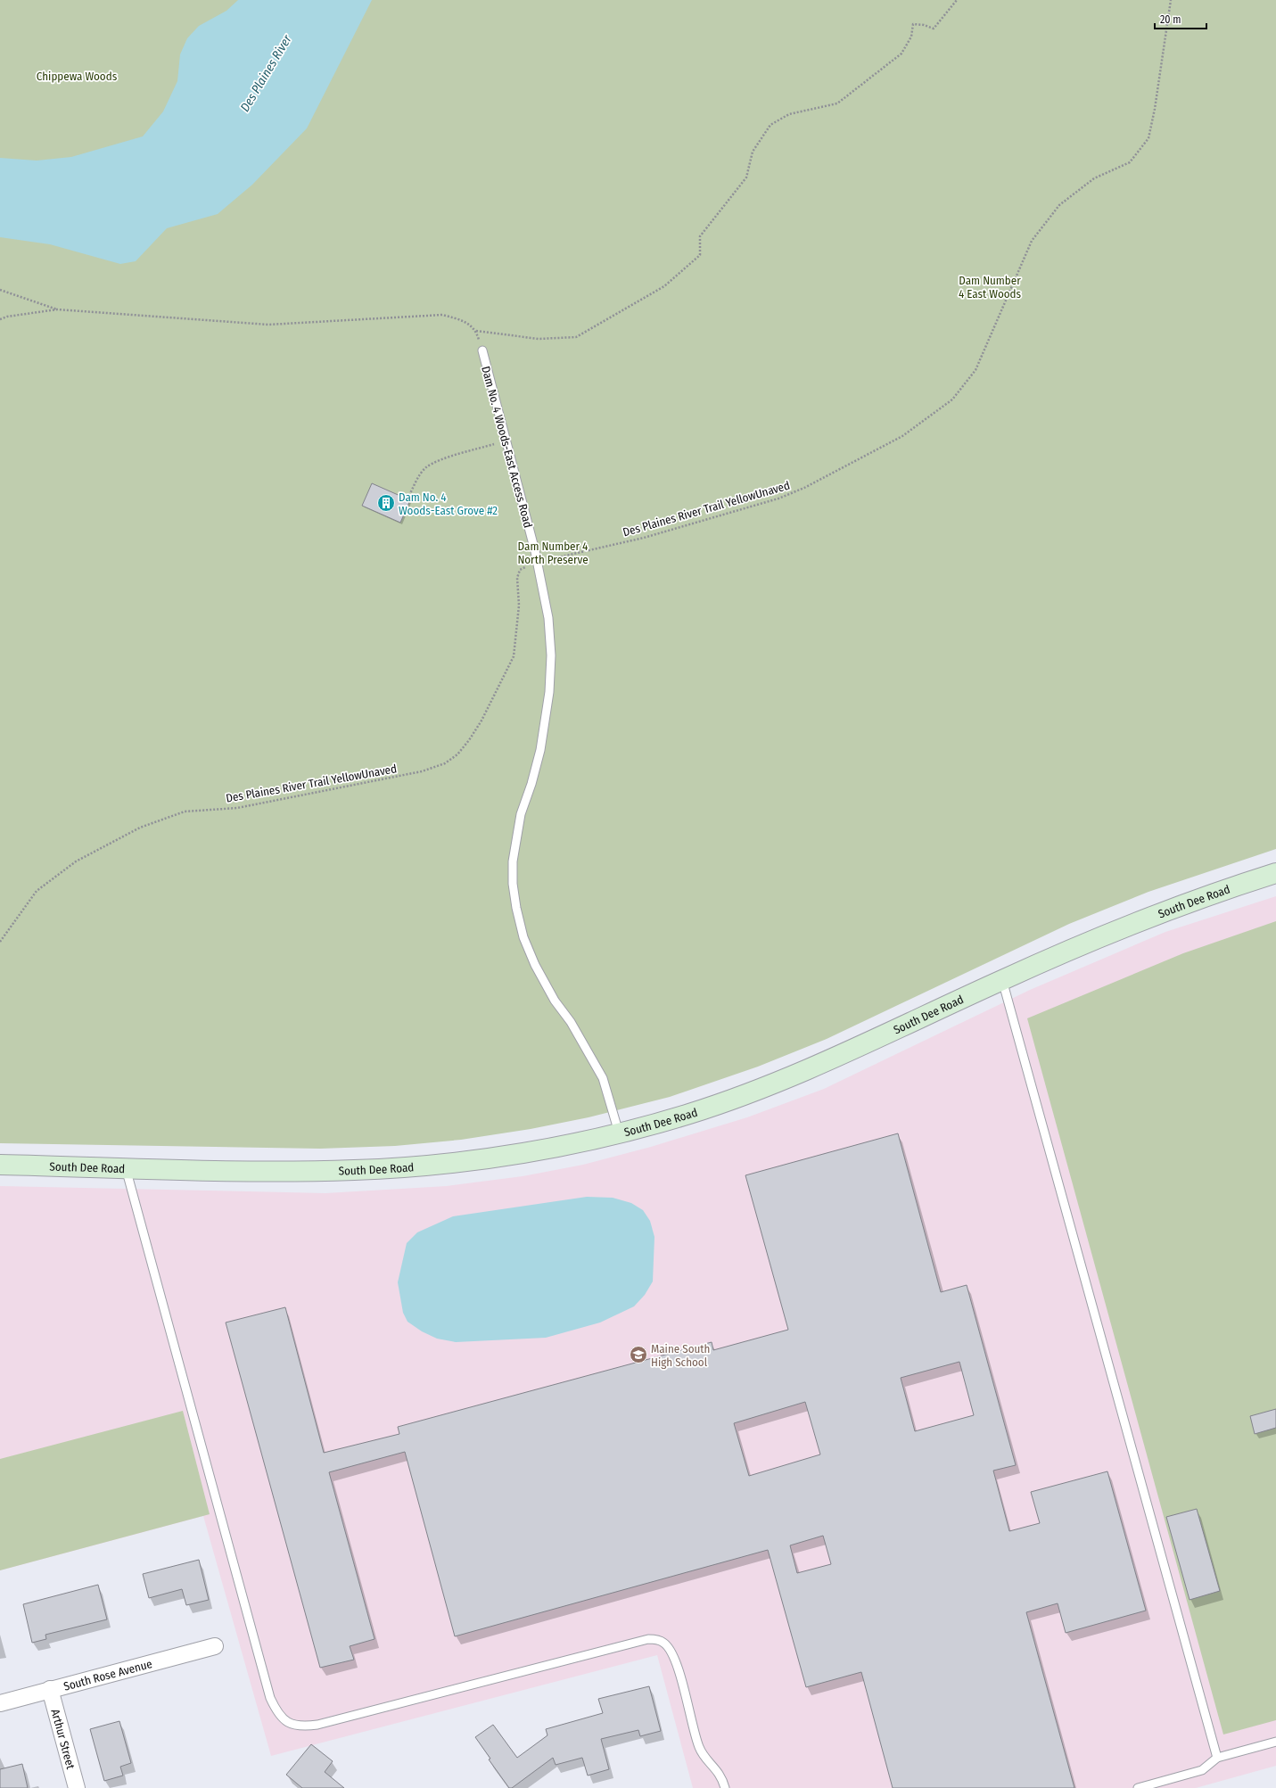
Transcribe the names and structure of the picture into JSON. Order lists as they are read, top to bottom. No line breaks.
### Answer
{"streets":{"main road":["South Dee Road"],"street":["South Rose Avenue","Arthur Street"],"lane":["Dam No. 4 Woods-East Access Road"],"path":["Des Plaines River Trail YellowUnaved"]},"crossings":[["Dam No. 4 Woods-East Access Road","South Dee Road"],["South Rose Avenue","Arthur Street"]],"water":["Des Plaines River"],"parks":["Chippewa Woods","Dam Number 4 East Woods","Dam Number 4 North Preserve"],"places":{"building":["Dam No. 4 Woods-East Grove #2"],"school or university":["Maine South High School"]},"scale_bar":"20 m"}
